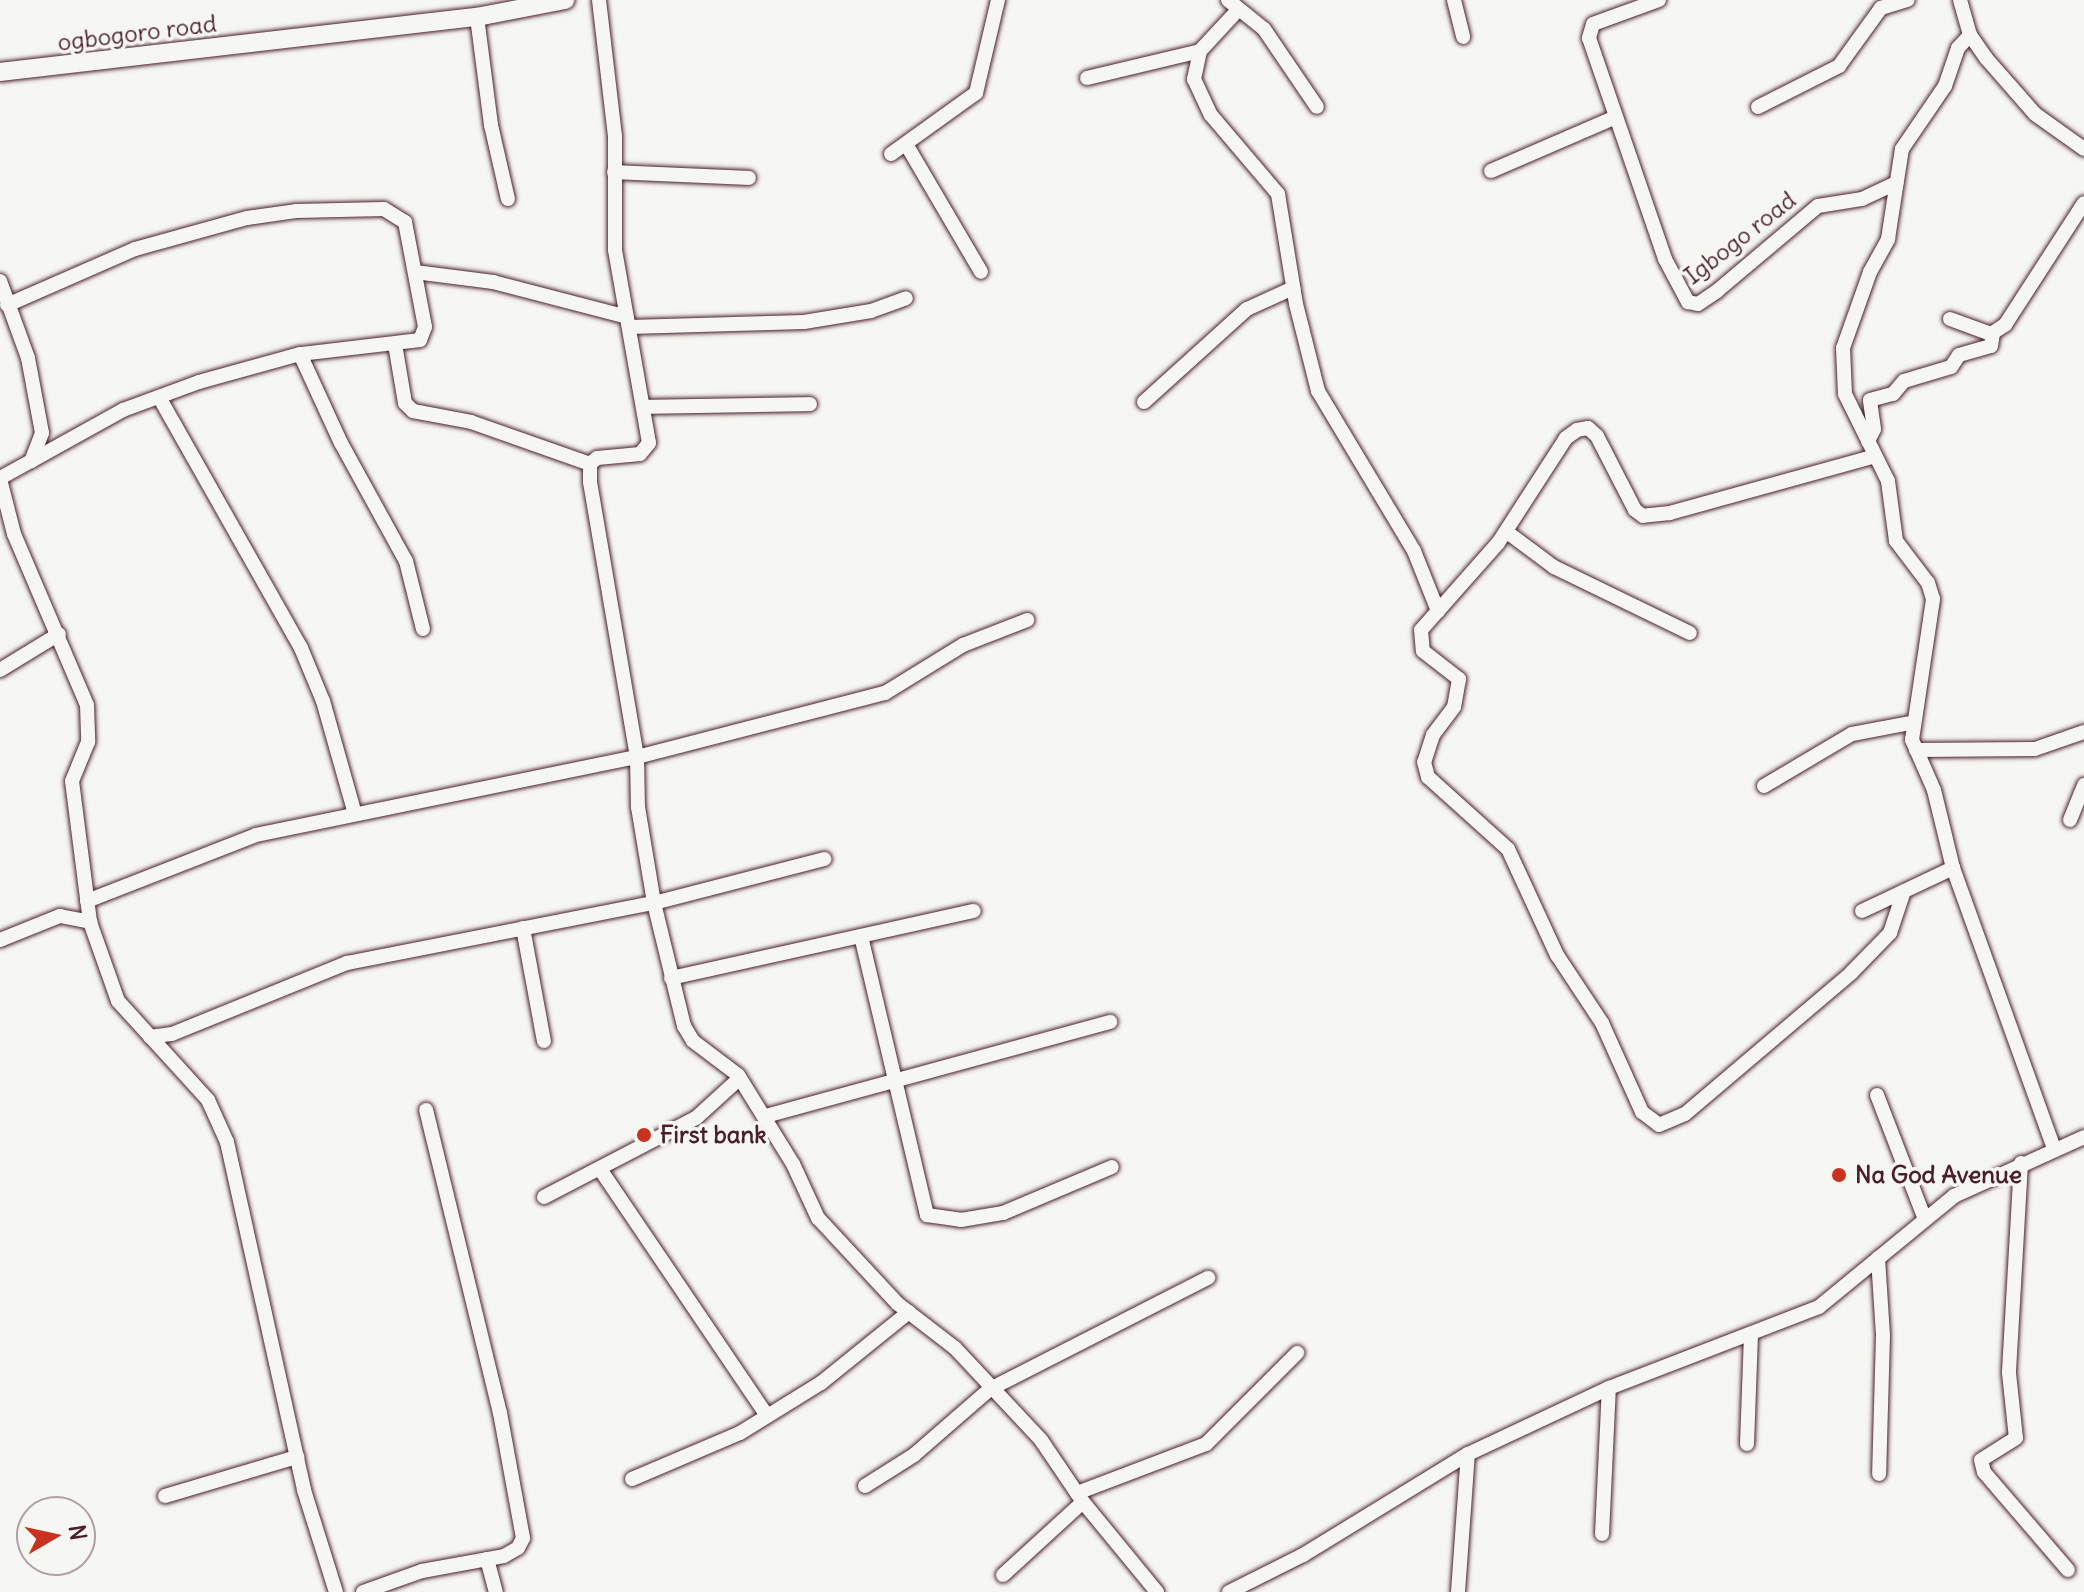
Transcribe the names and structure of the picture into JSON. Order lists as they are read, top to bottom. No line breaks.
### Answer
{"streets":{"street":["ogbogoro road","Igbogo road"]},"places":["First bank","Na God Avenue"],"north":"right"}
